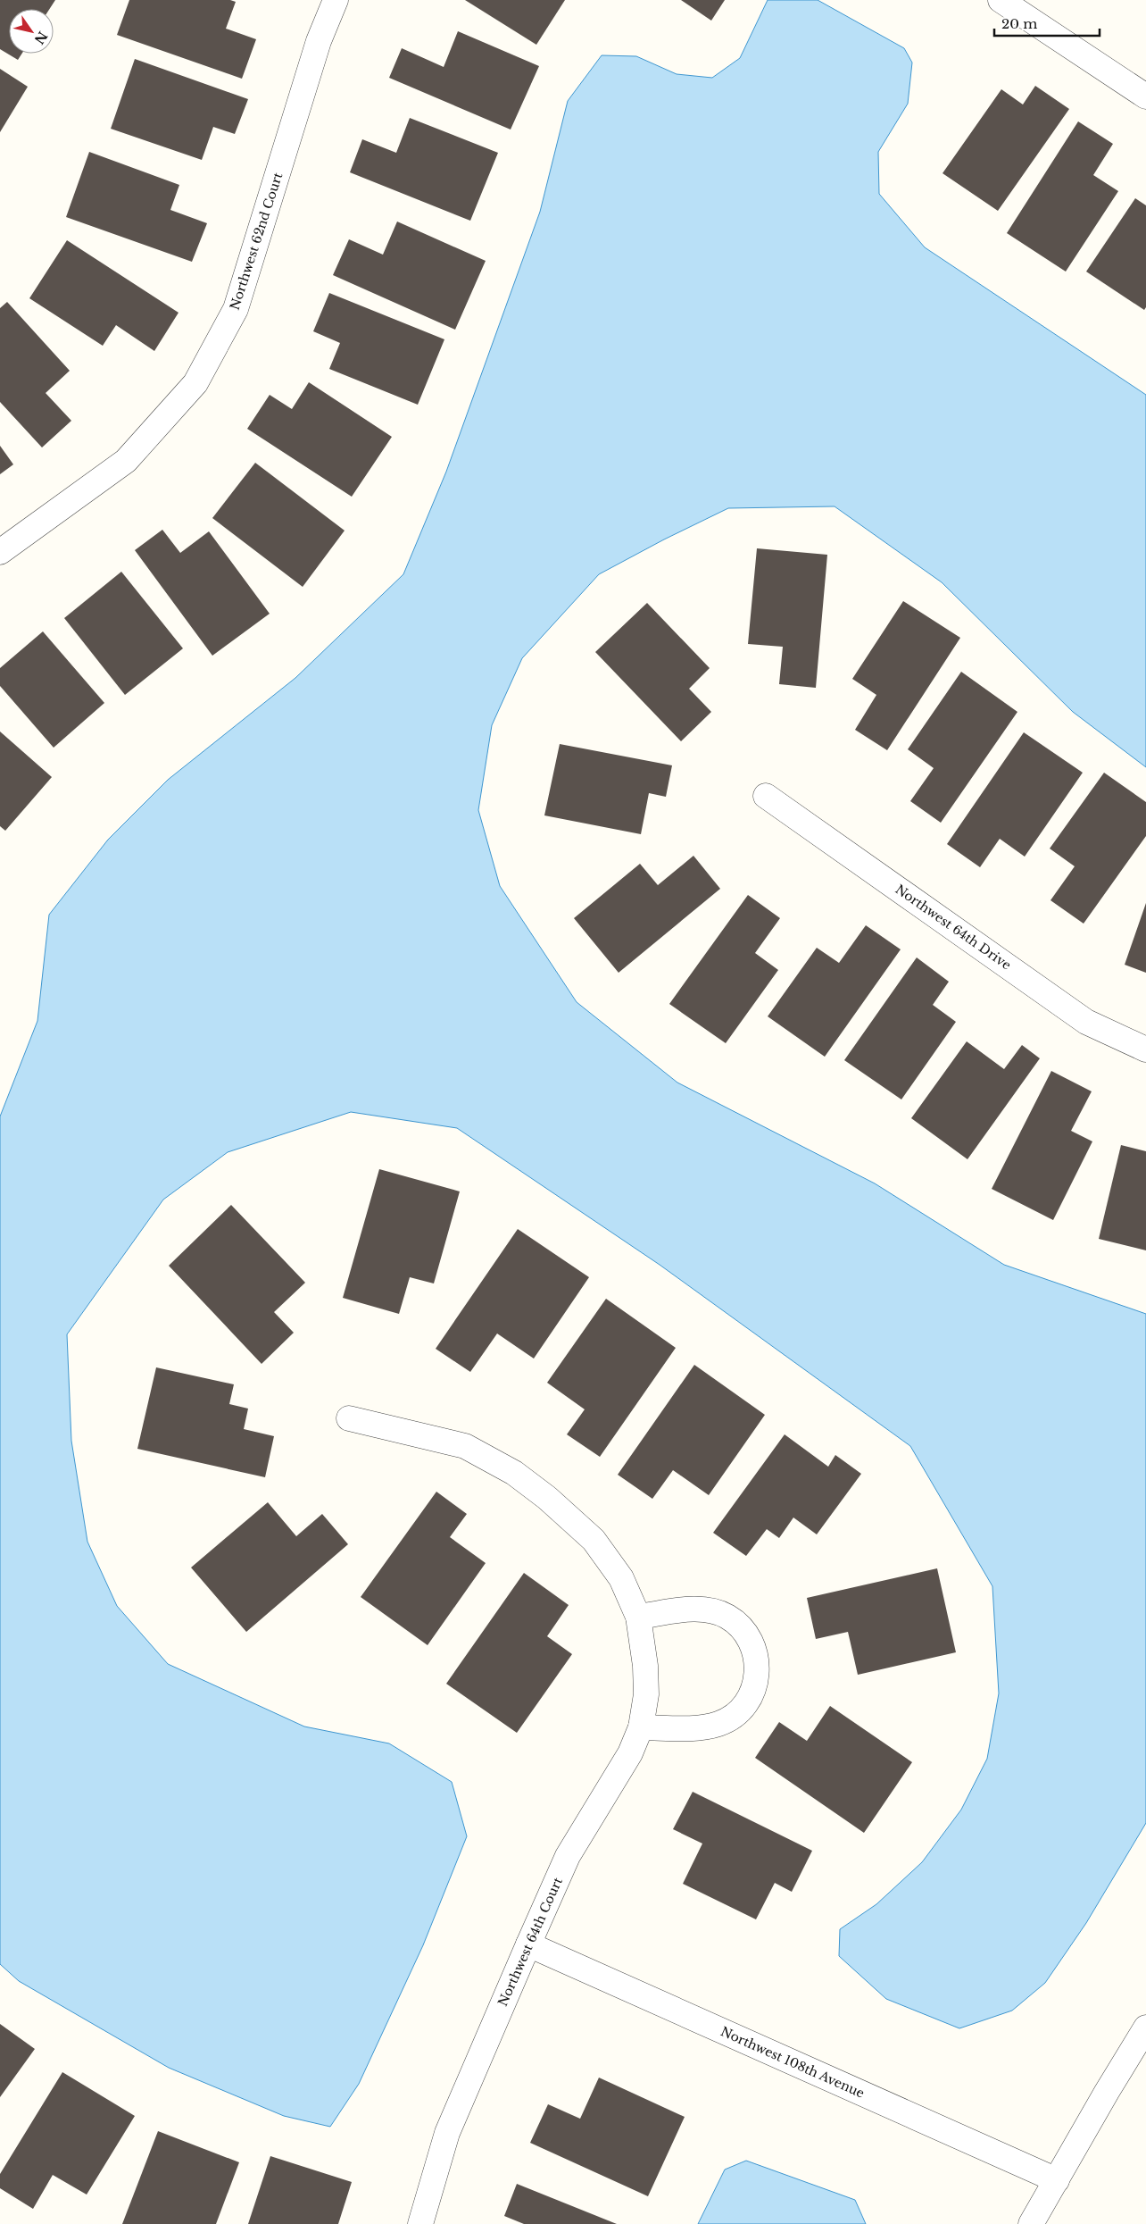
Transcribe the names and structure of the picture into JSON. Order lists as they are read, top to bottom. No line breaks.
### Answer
{"streets":{"street":["Northwest 62nd Court","Northwest 64th Drive","Northwest 64th Court","Northwest 108th Avenue"]},"crossings":[["Northwest 64th Court","Northwest 108th Avenue"]],"scale_bar":"20 m","north":"bottom right"}
